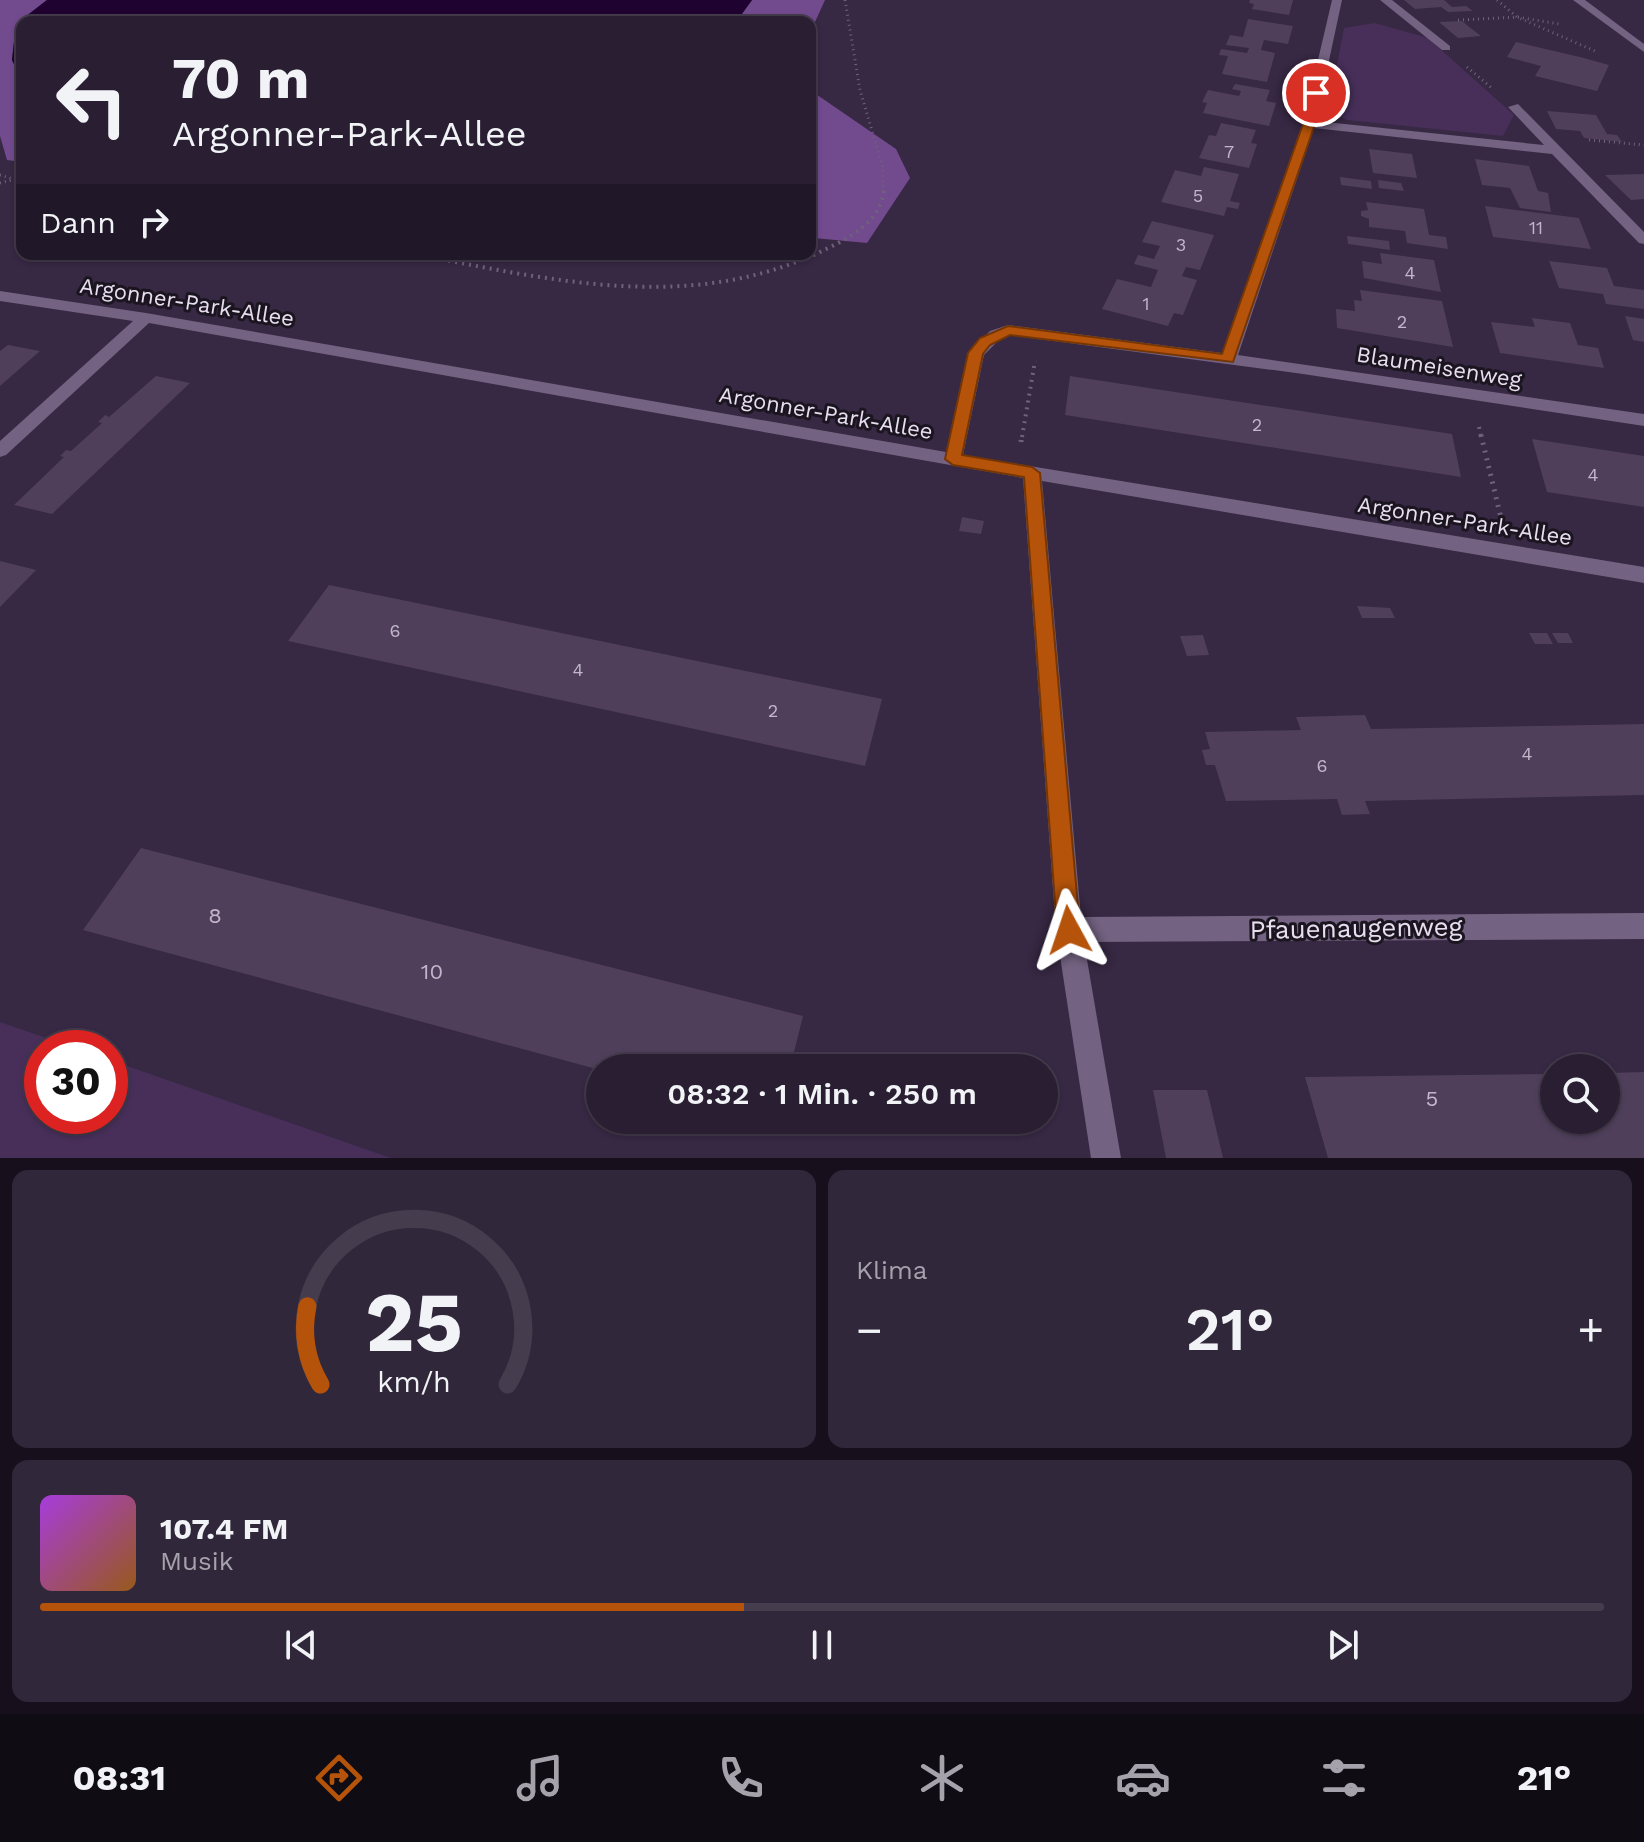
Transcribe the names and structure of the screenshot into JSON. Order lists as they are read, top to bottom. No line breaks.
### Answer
{"streets":{"street":["Argonner-Park-Allee","Blaumeisenweg","Pfauenaugenweg"]},"crossings":[["Argonner-Park-Allee","Blaumeisenweg"]],"house_numbers":["7","5","11","3","4","1","2","2","4","6","4","2","4","6","8","10","5"],"page":{"turn":["70 m","Argonner-Park-Allee"],"then":"Dann","limit":"30","trip":"08:32 · 1 Min. · 250 m","tile":"Klima","heat":["−","21°","+"],"song":["107.4 FM","Musik"],"tabs":["08:31","21°"],"gauge":["25","km/h"]}}
